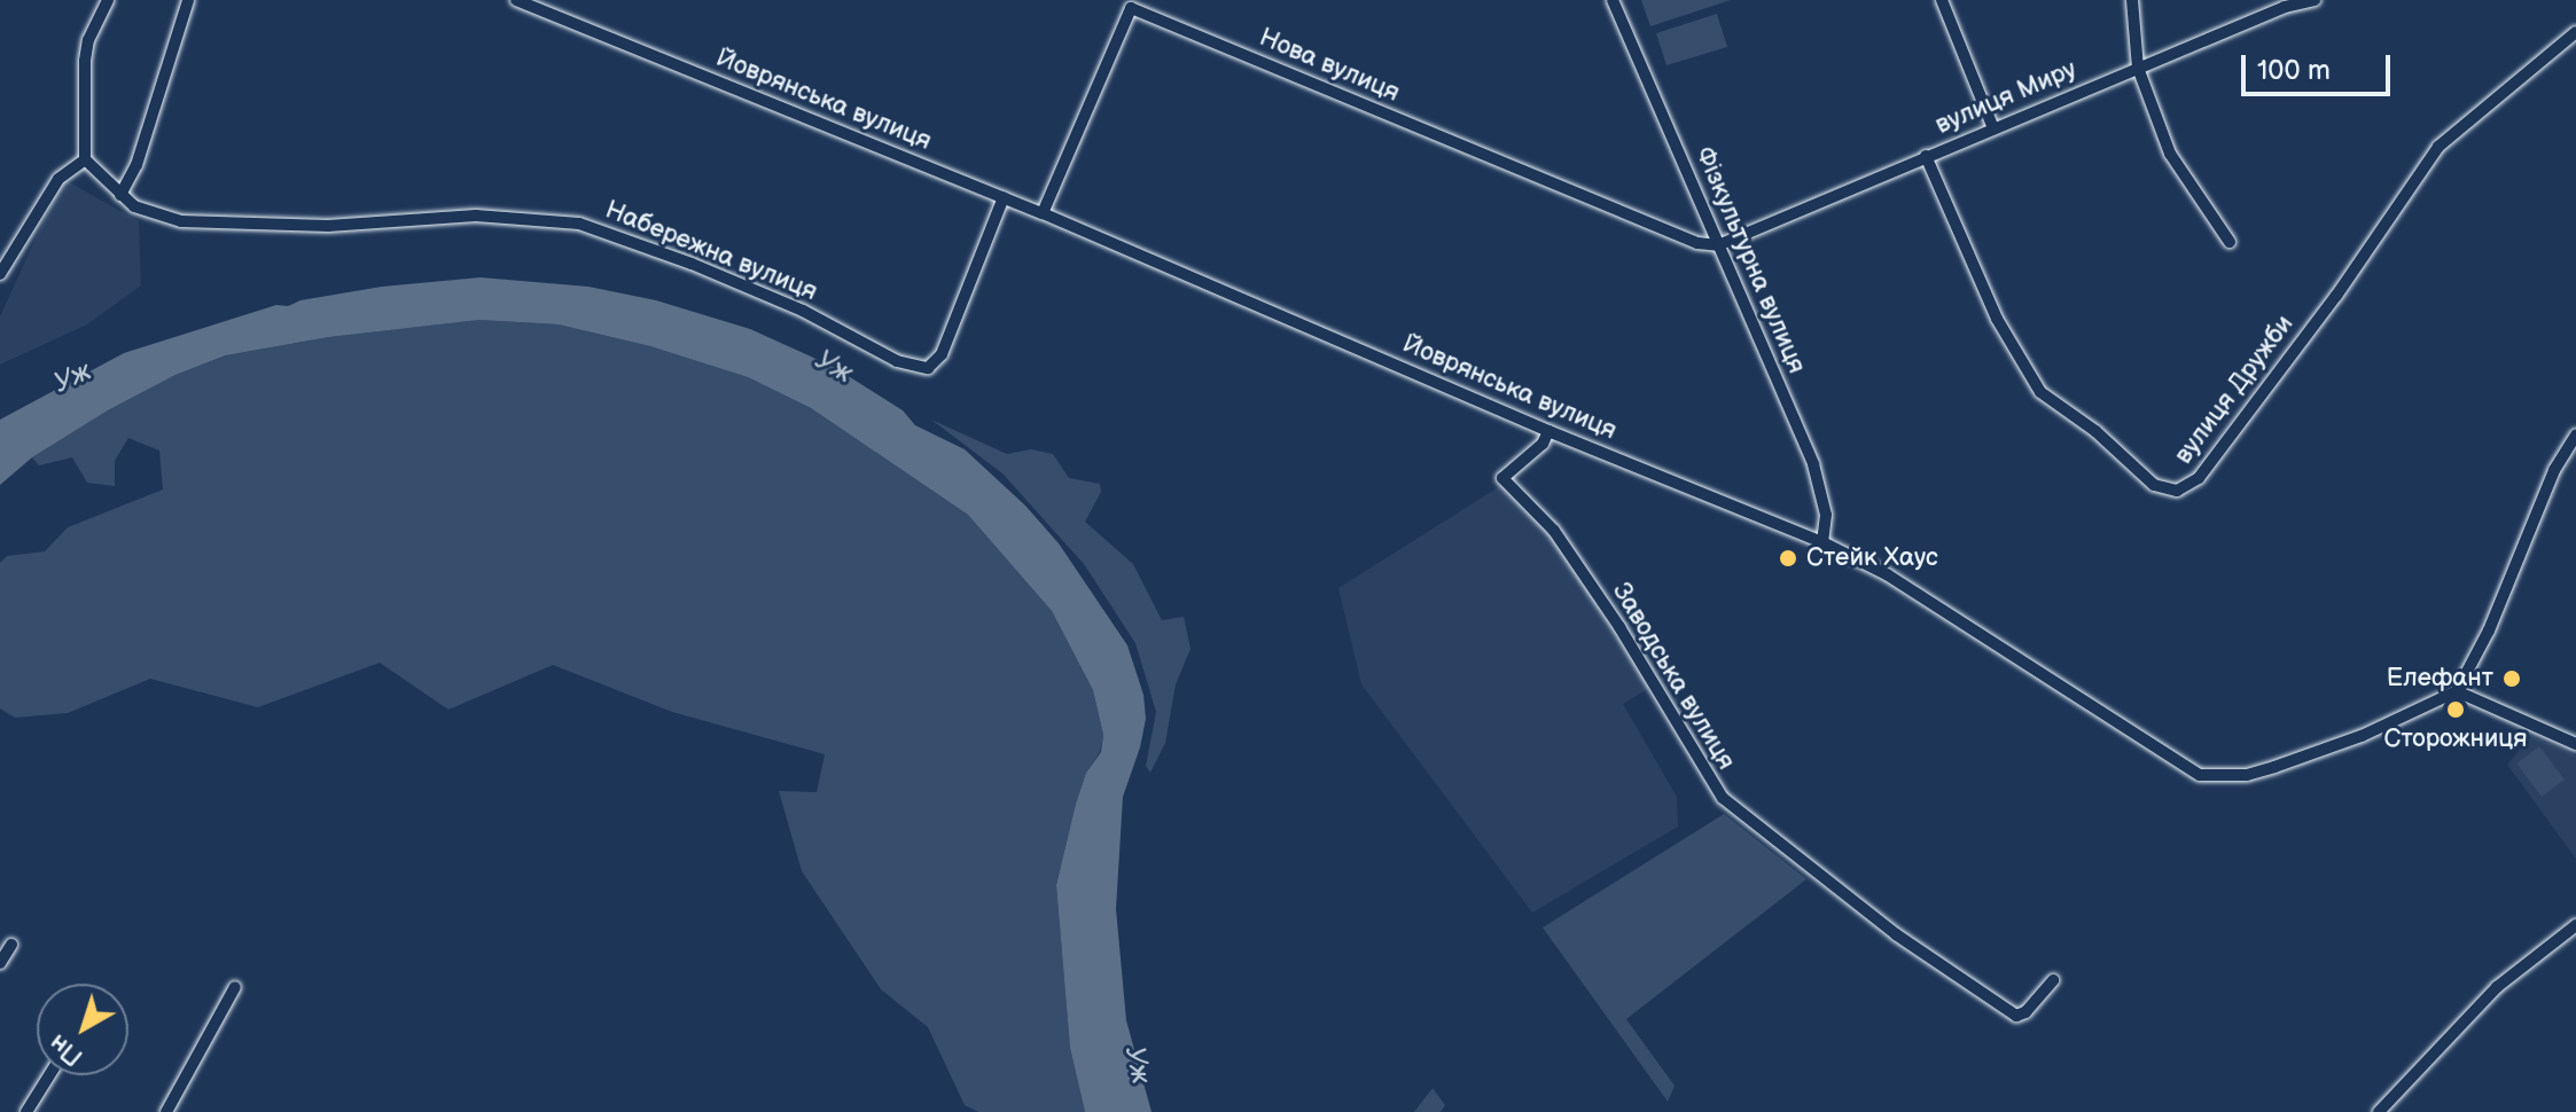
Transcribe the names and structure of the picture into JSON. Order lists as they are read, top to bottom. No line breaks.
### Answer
{"streets":{"street":["Нова вулиця","вулиця Миру","Йоврянська вулиця","Набережна вулиця","Фізкультурна вулиця","вулиця Дружби","Заводська вулиця"]},"crossings":[["Нова вулиця","вулиця Миру"],["Нова вулиця","Йоврянська вулиця"],["Нова вулиця","Фізкультурна вулиця"],["вулиця Миру","Фізкультурна вулиця"],["вулиця Миру","вулиця Дружби"],["Йоврянська вулиця","Набережна вулиця"],["Йоврянська вулиця","Фізкультурна вулиця"],["Йоврянська вулиця","Заводська вулиця"]],"water":["Уж"],"places":["Стейк Хаус","Елефант","Сторожниця"],"scale_bar":"100 m","north":"bottom left"}
